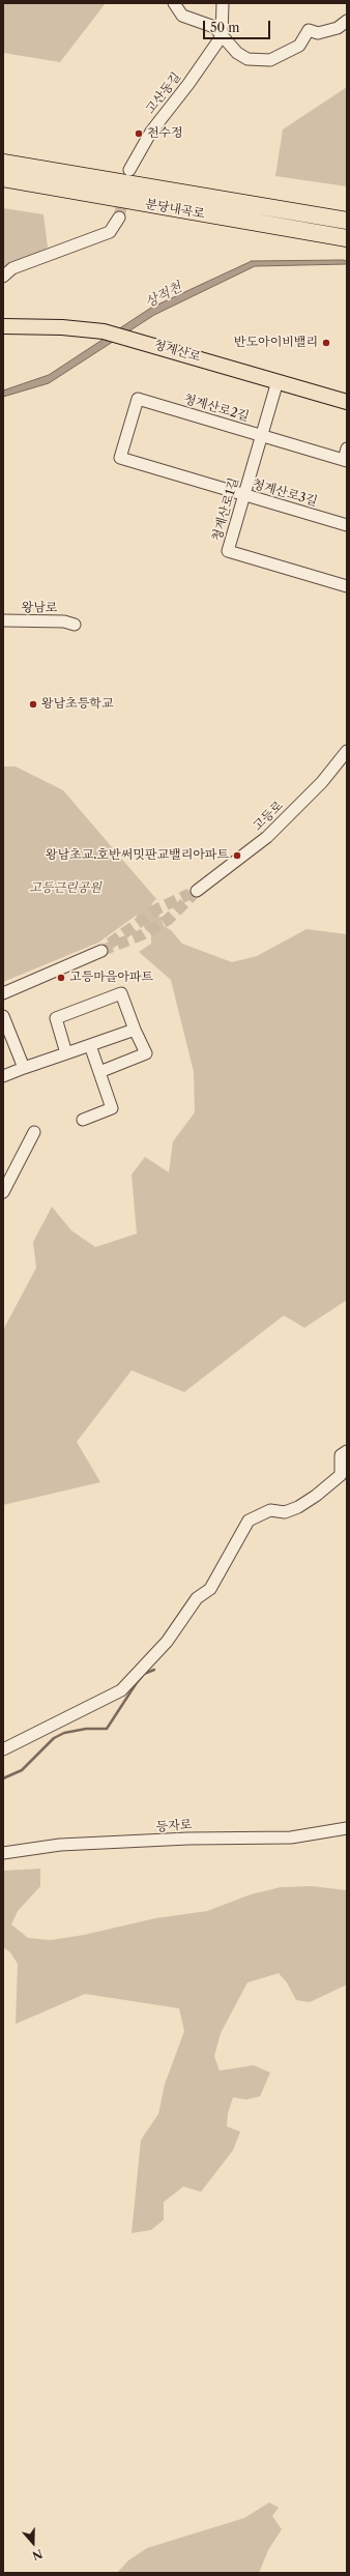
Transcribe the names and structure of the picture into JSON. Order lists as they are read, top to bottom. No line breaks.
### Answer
{"streets":{"highway":["분당내곡로"],"main road":["청계산로"],"street":["고산동길","청계산로2길","청계산로3길","청계산로1길","왕남로","고등로","등자로"]},"crossings":[["청계산로","청계산로1길"],["청계산로2길","청계산로3길"],["청계산로2길","청계산로1길"],["청계산로3길","청계산로1길"]],"water":["상적천"],"parks":["고등근린공원"],"places":["천수정","반도아이비밸리","왕남초등학교","왕남초교.호반써밋판교밸리아파트","고등마을아파트"],"scale_bar":"50 m","north":"bottom"}
